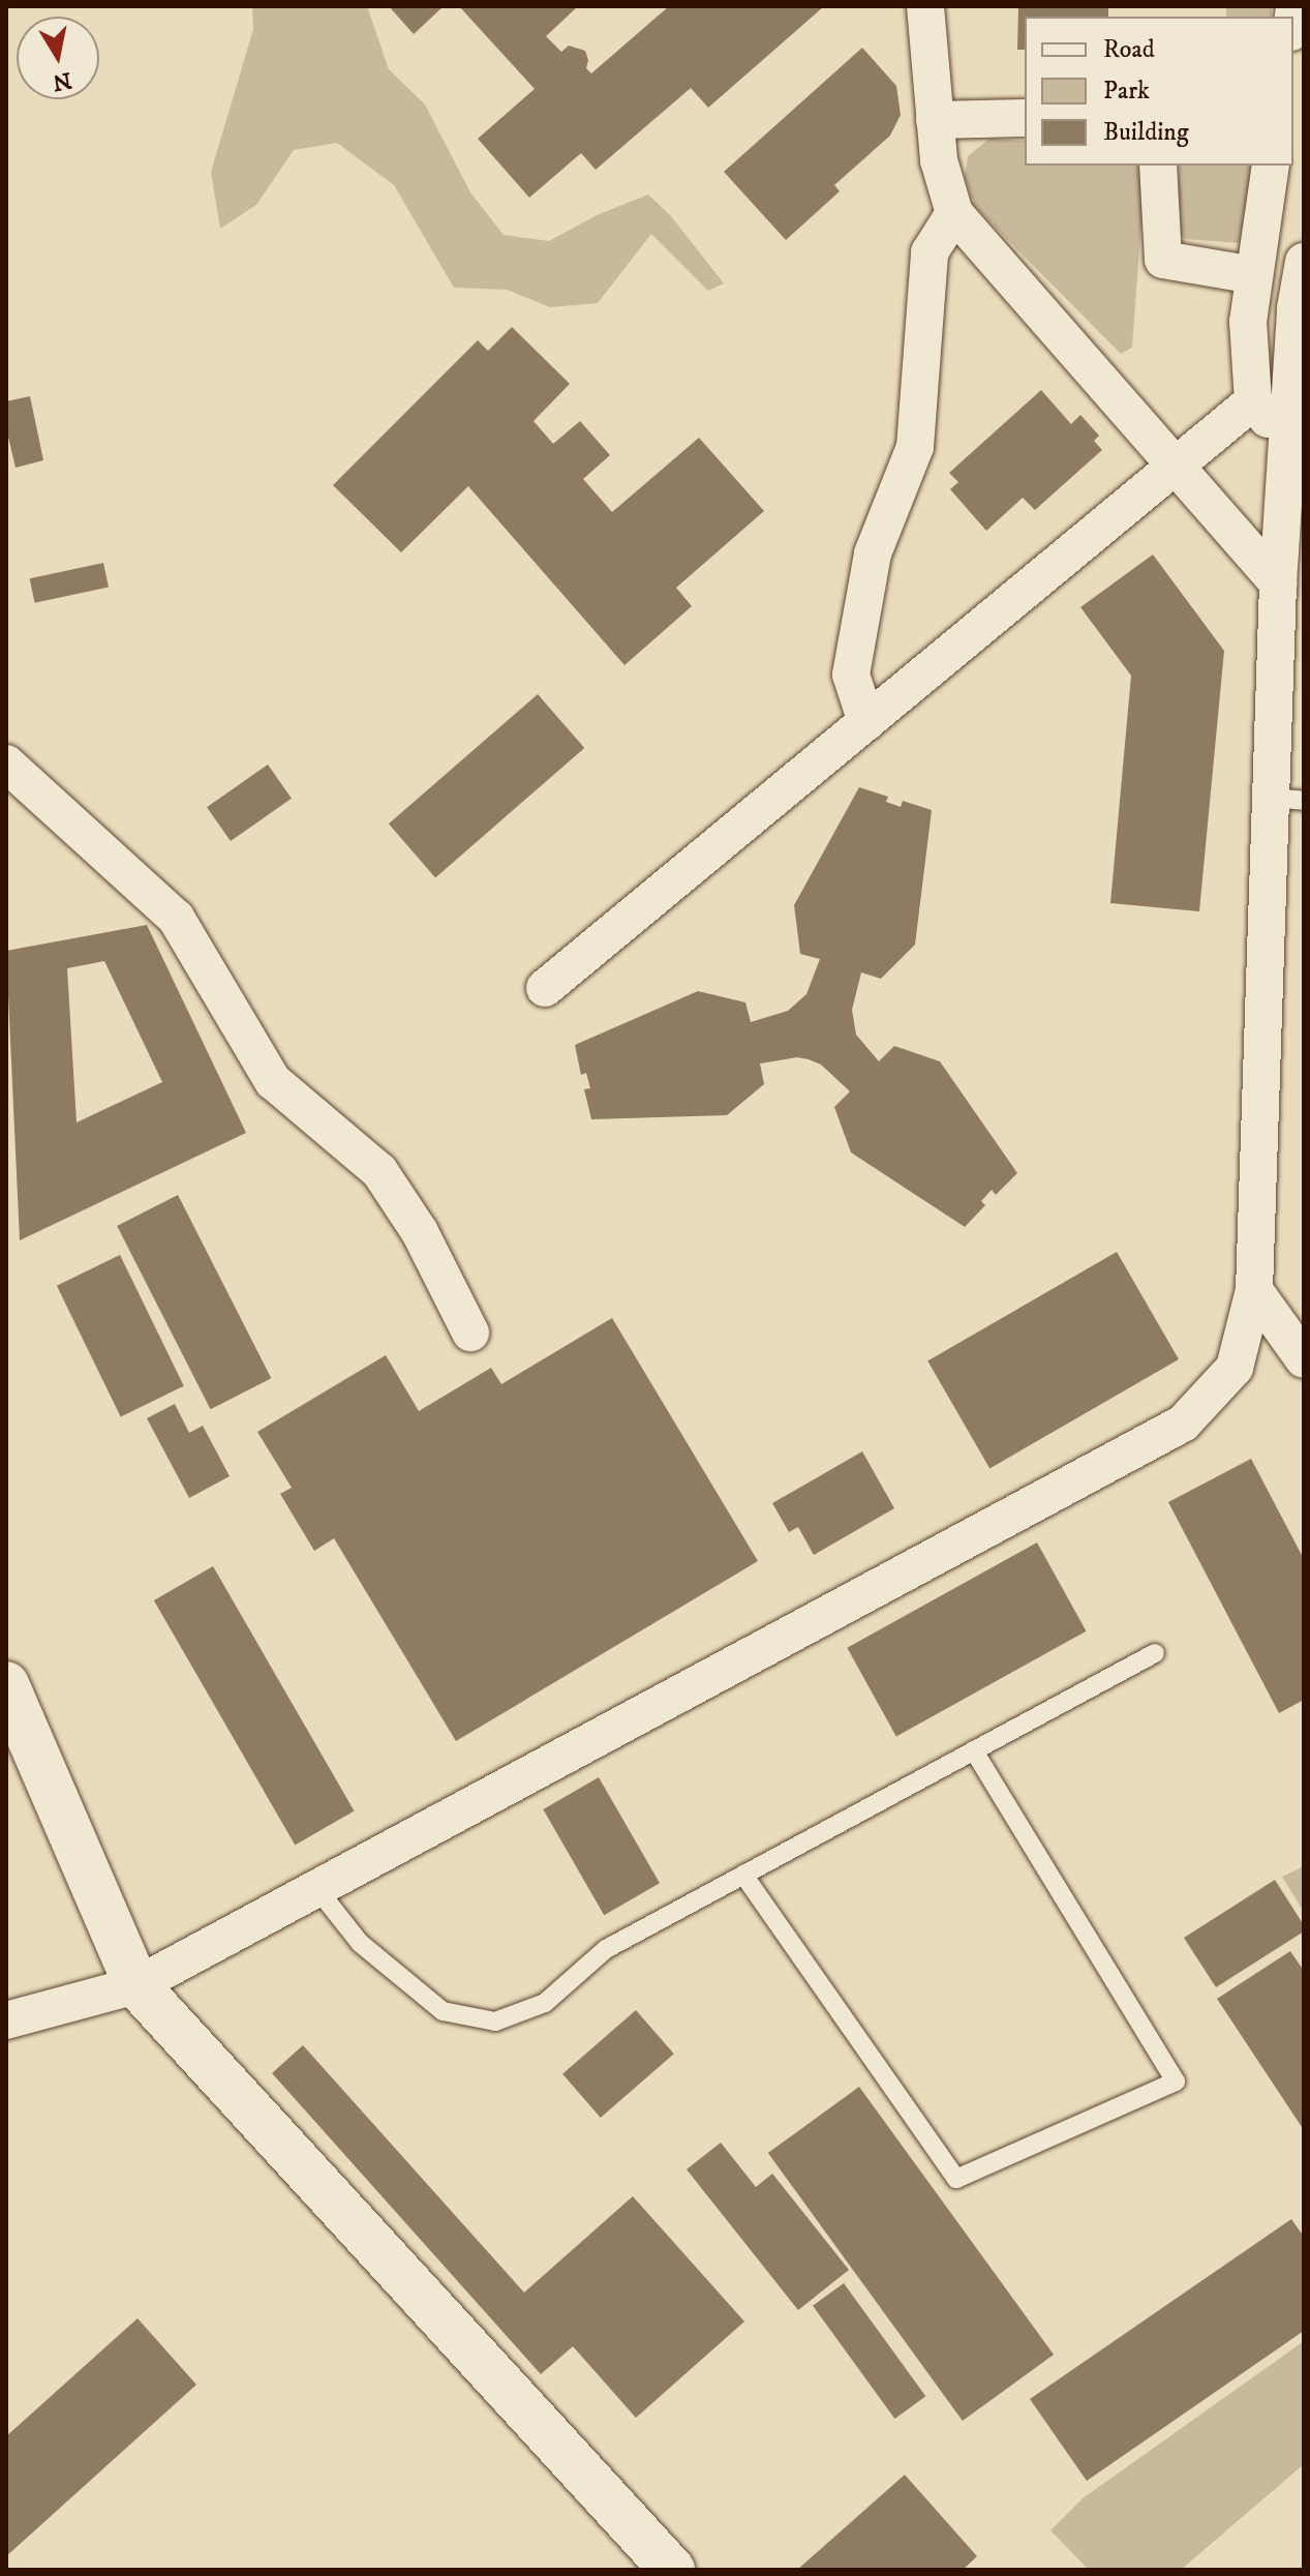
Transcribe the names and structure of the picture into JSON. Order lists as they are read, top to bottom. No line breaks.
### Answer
{"legend":["Road","Park","Building"],"north":"bottom"}
